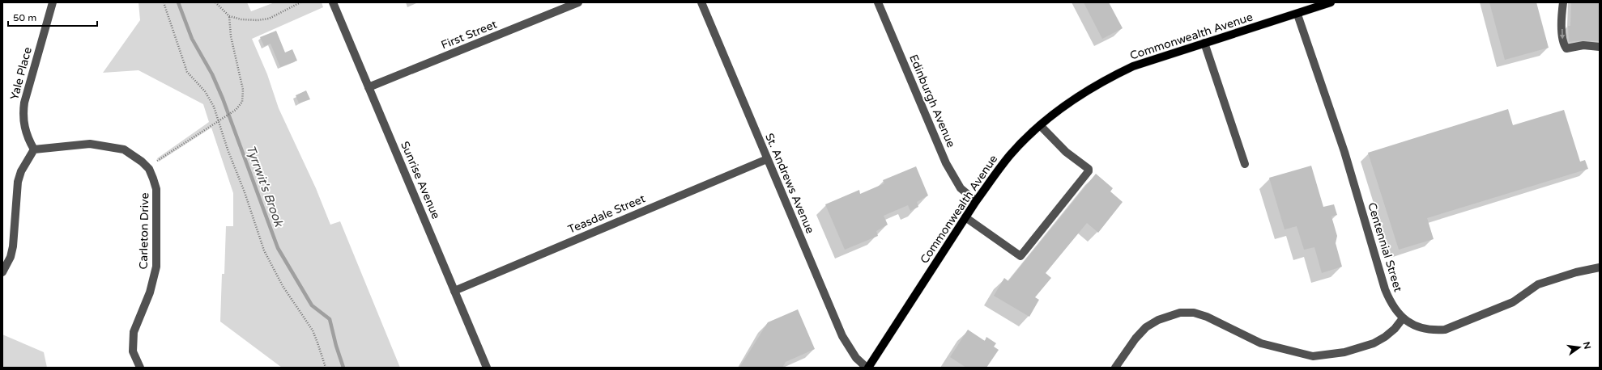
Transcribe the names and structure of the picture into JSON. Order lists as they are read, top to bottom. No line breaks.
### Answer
{"streets":{"main road":["Commonwealth Avenue"],"street":["First Street","Yale Place","Edinburgh Avenue","Sunrise Avenue","St. Andrews Avenue","Teasdale Street","Carleton Drive","Centennial Street"]},"crossings":[["First Street","Sunrise Avenue"],["Commonwealth Avenue","Edinburgh Avenue"],["Commonwealth Avenue","St. Andrews Avenue"],["Commonwealth Avenue","Centennial Street"],["Yale Place","Carleton Drive"],["Sunrise Avenue","Teasdale Street"],["St. Andrews Avenue","Teasdale Street"]],"water":["Tyrrwit's Brook"],"scale_bar":"50 m","north":"right"}
